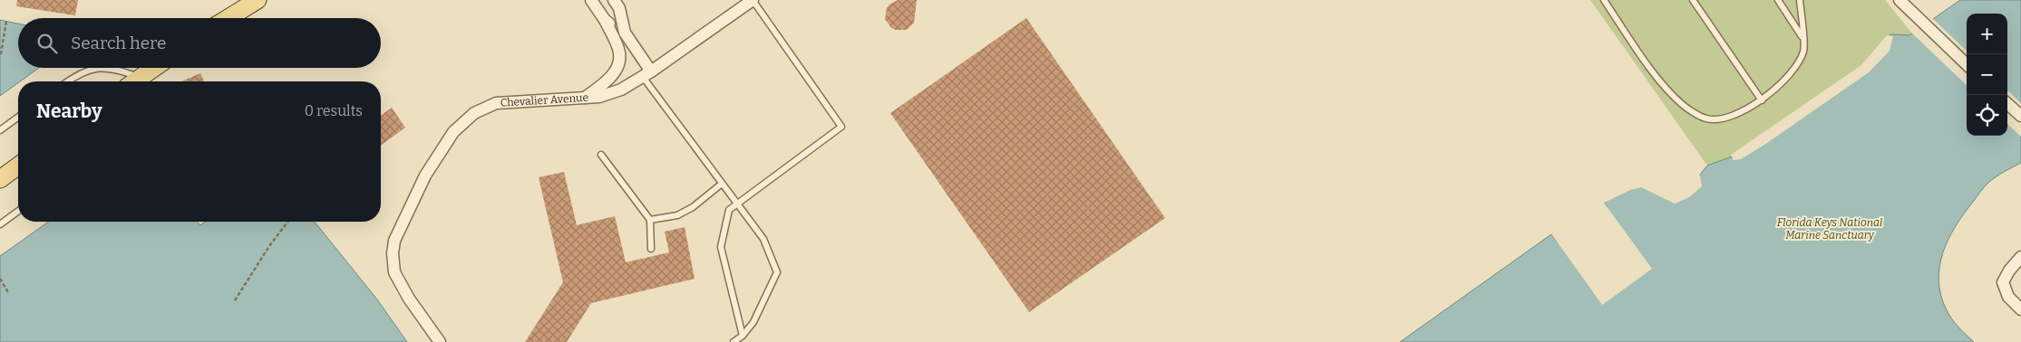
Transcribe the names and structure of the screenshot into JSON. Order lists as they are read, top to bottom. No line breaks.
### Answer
{"streets":{"street":["Chevalier Avenue"]},"parks":["Florida Keys National Marine Sanctuary"],"page":{"map_buttons":["+","−"],"search":"Search here","heading":["Nearby","0 results"]}}
